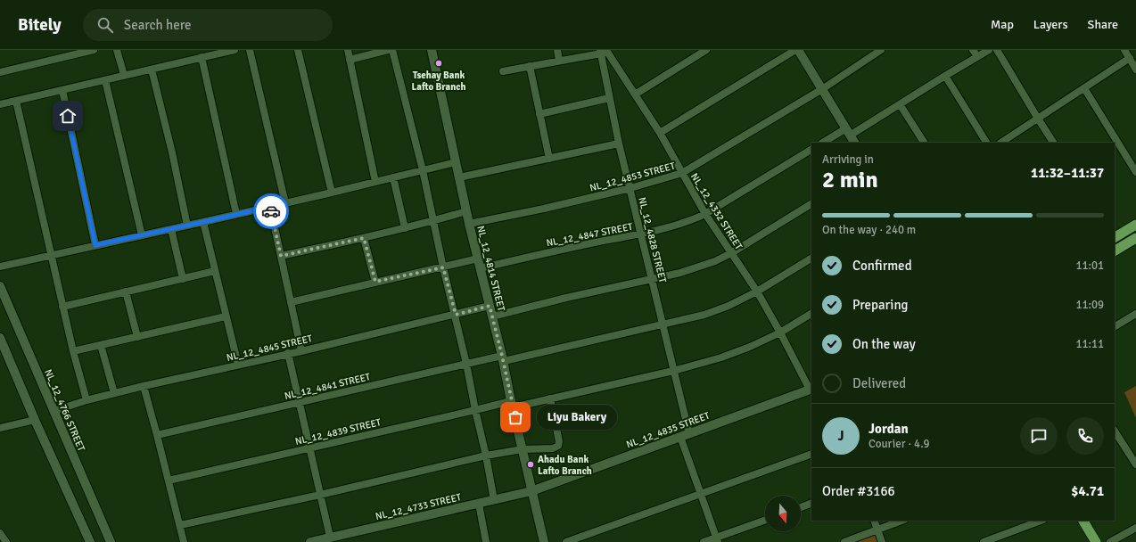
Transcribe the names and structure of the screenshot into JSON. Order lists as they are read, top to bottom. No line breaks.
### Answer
{"streets":{"street":["NL_12_4853 STREET","NL_12_4332 STREET","NL_12_4847 STREET","NL_12_4828 STREET","NL_12_4814 STREET","NL_12_4845 STREET","NL_12_4841 STREET","NL_12_4766 STREET","NL_12_4835 STREET","NL_12_4839 STREET","NL_12_4733 STREET"]},"crossings":[["NL_12_4853 STREET","NL_12_4332 STREET"],["NL_12_4853 STREET","NL_12_4828 STREET"],["NL_12_4853 STREET","NL_12_4814 STREET"],["NL_12_4332 STREET","NL_12_4847 STREET"],["NL_12_4332 STREET","NL_12_4828 STREET"],["NL_12_4332 STREET","NL_12_4841 STREET"],["NL_12_4332 STREET","NL_12_4835 STREET"],["NL_12_4332 STREET","NL_12_4839 STREET"],["NL_12_4847 STREET","NL_12_4828 STREET"],["NL_12_4847 STREET","NL_12_4814 STREET"],["NL_12_4828 STREET","NL_12_4841 STREET"],["NL_12_4828 STREET","NL_12_4835 STREET"],["NL_12_4828 STREET","NL_12_4839 STREET"],["NL_12_4814 STREET","NL_12_4845 STREET"],["NL_12_4814 STREET","NL_12_4841 STREET"],["NL_12_4814 STREET","NL_12_4835 STREET"],["NL_12_4814 STREET","NL_12_4839 STREET"],["NL_12_4814 STREET","NL_12_4733 STREET"],["NL_12_4845 STREET","NL_12_4766 STREET"],["NL_12_4835 STREET","NL_12_4733 STREET"]],"places":["Tsehay Bank Lafto Branch","Liyu Bakery","Ahadu Bank Lafto Branch"],"north":"bottom","page":{"header":"Bitely","search":"Search here","nav":["Map","Layers","Share"],"heading":["2 min","Arriving in","11:32–11:37"],"panel":["Jordan","Courier · 4.9","Order #3166","$4.71"],"bar":"On the way · 240 m","list":[["Confirmed","11:01"],["Preparing","11:09"],["On the way","11:11"],"Delivered"],"bubble":"Liyu Bakery","round":"J"}}
